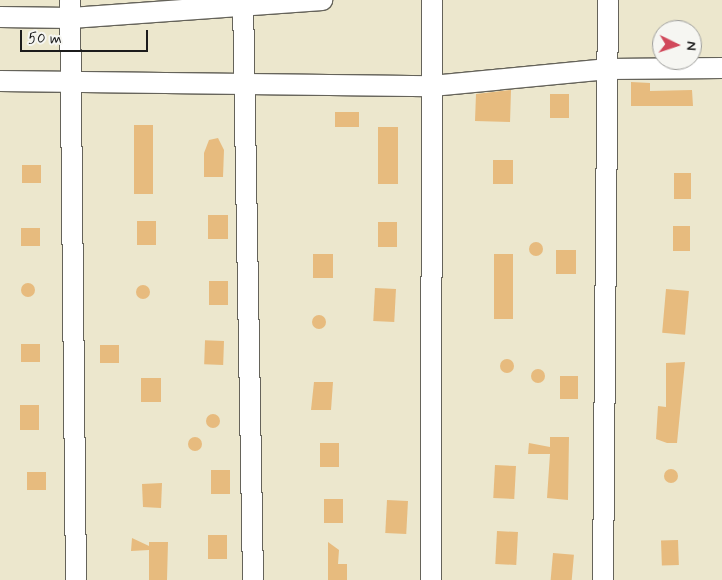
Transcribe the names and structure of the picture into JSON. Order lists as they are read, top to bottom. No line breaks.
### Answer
{"scale_bar":"50 m","north":"right"}
